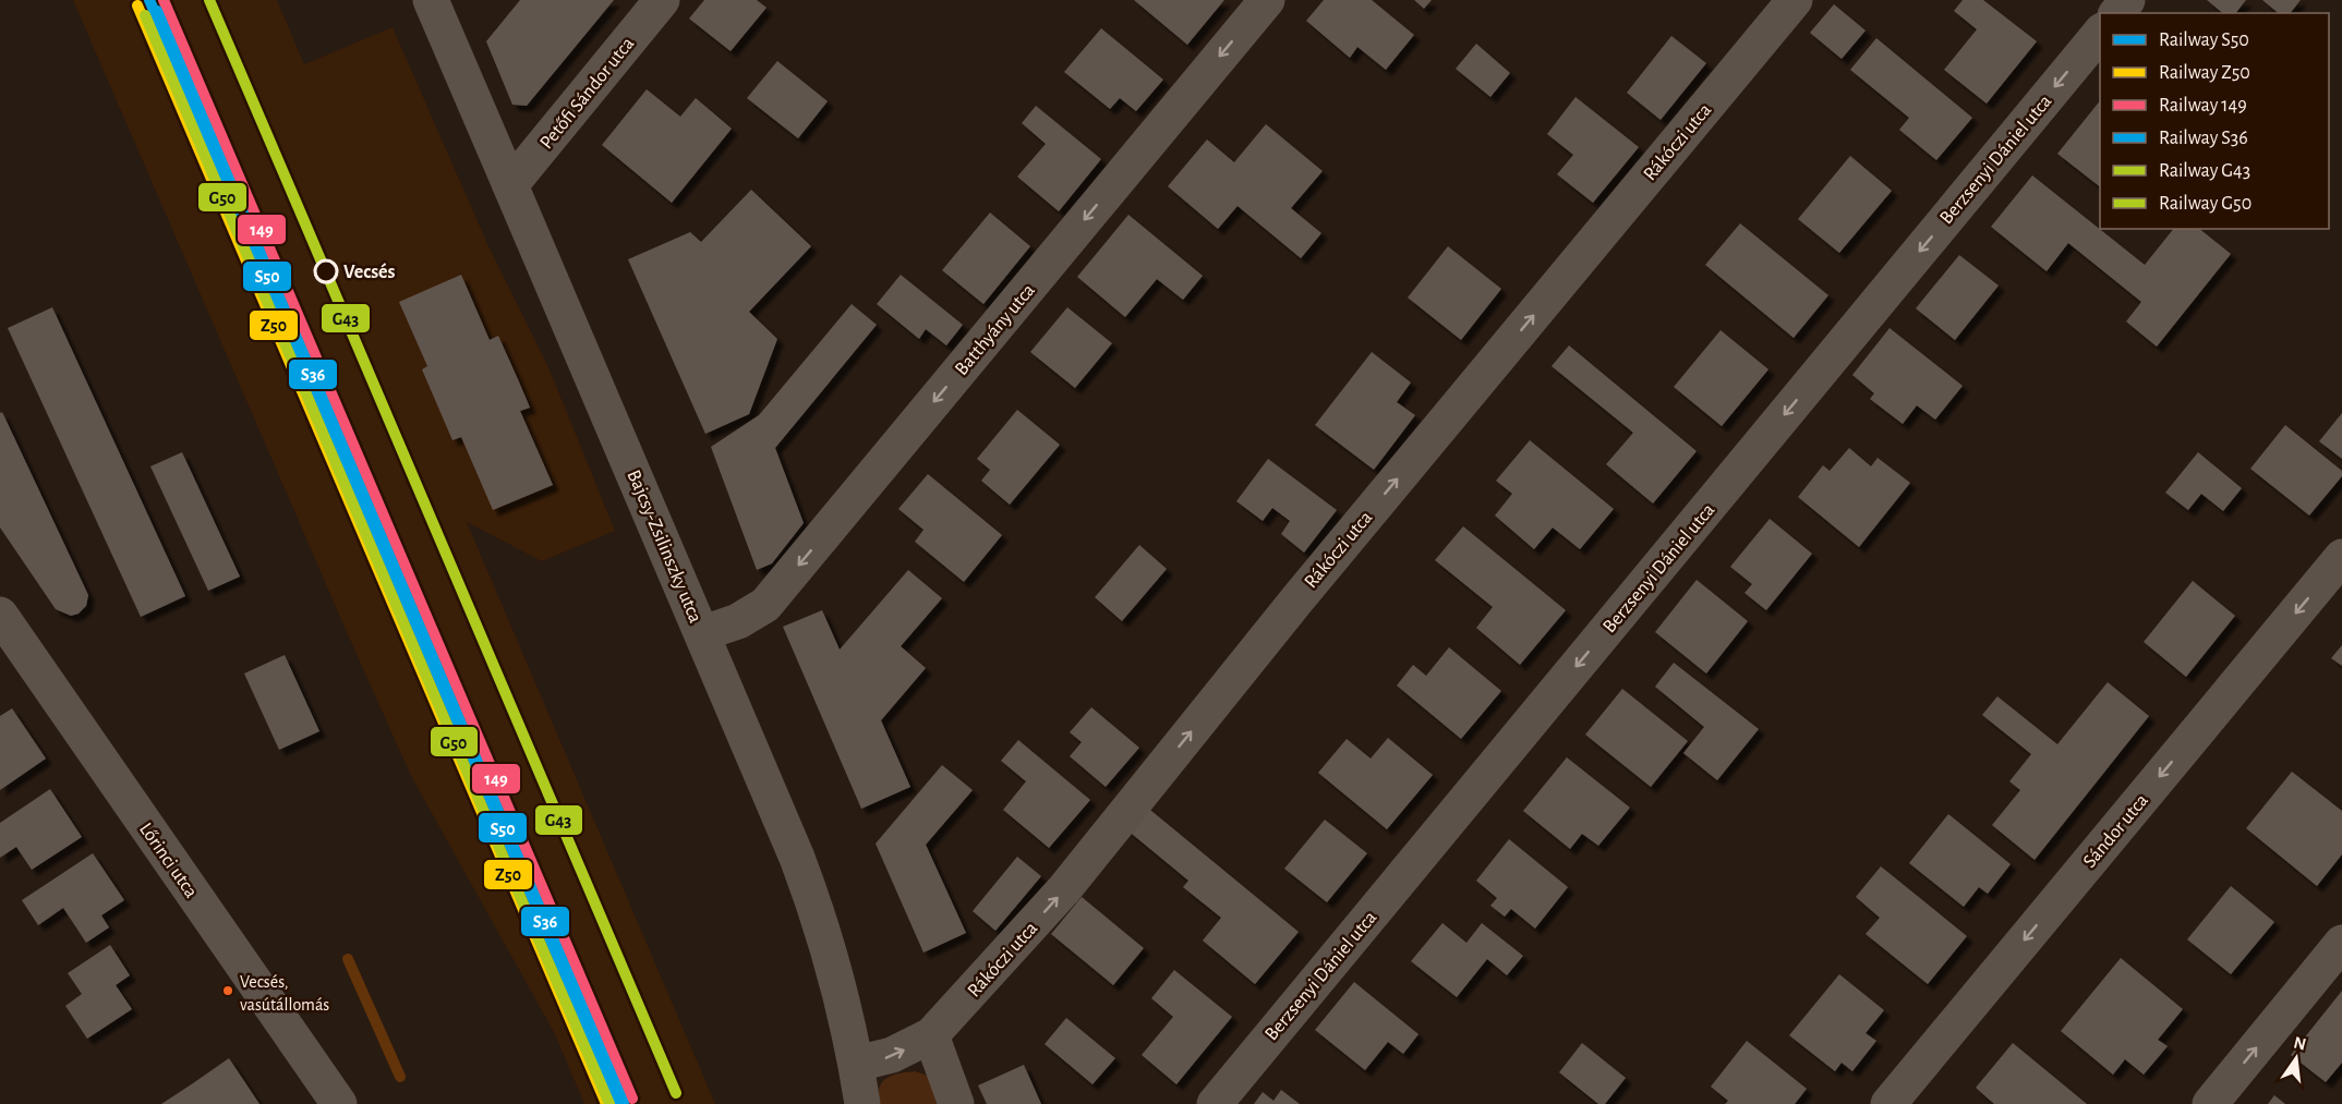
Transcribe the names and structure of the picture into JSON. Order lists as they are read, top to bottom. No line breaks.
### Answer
{"streets":{"street":["Petőfi Sándor utca","Rákóczi utca","Berzsenyi Dániel utca","Batthyány utca","Bajcsy-Zsilinszky utca","Sándor utca","Lőrinci utca"]},"crossings":[["Petőfi Sándor utca","Bajcsy-Zsilinszky utca"],["Rákóczi utca","Bajcsy-Zsilinszky utca"],["Batthyány utca","Bajcsy-Zsilinszky utca"]],"one_way":["Rákóczi utca","Berzsenyi Dániel utca","Batthyány utca","Sándor utca"],"places":["Vecsés","Vecsés, vasútállomás"],"lines":["rail line S50","rail line 149","rail line G43","rail line Z50","rail line S36","rail line G50"],"legend":["Railway S50","Railway Z50","Railway 149","Railway S36","Railway G43","Railway G50"],"north":"top"}
